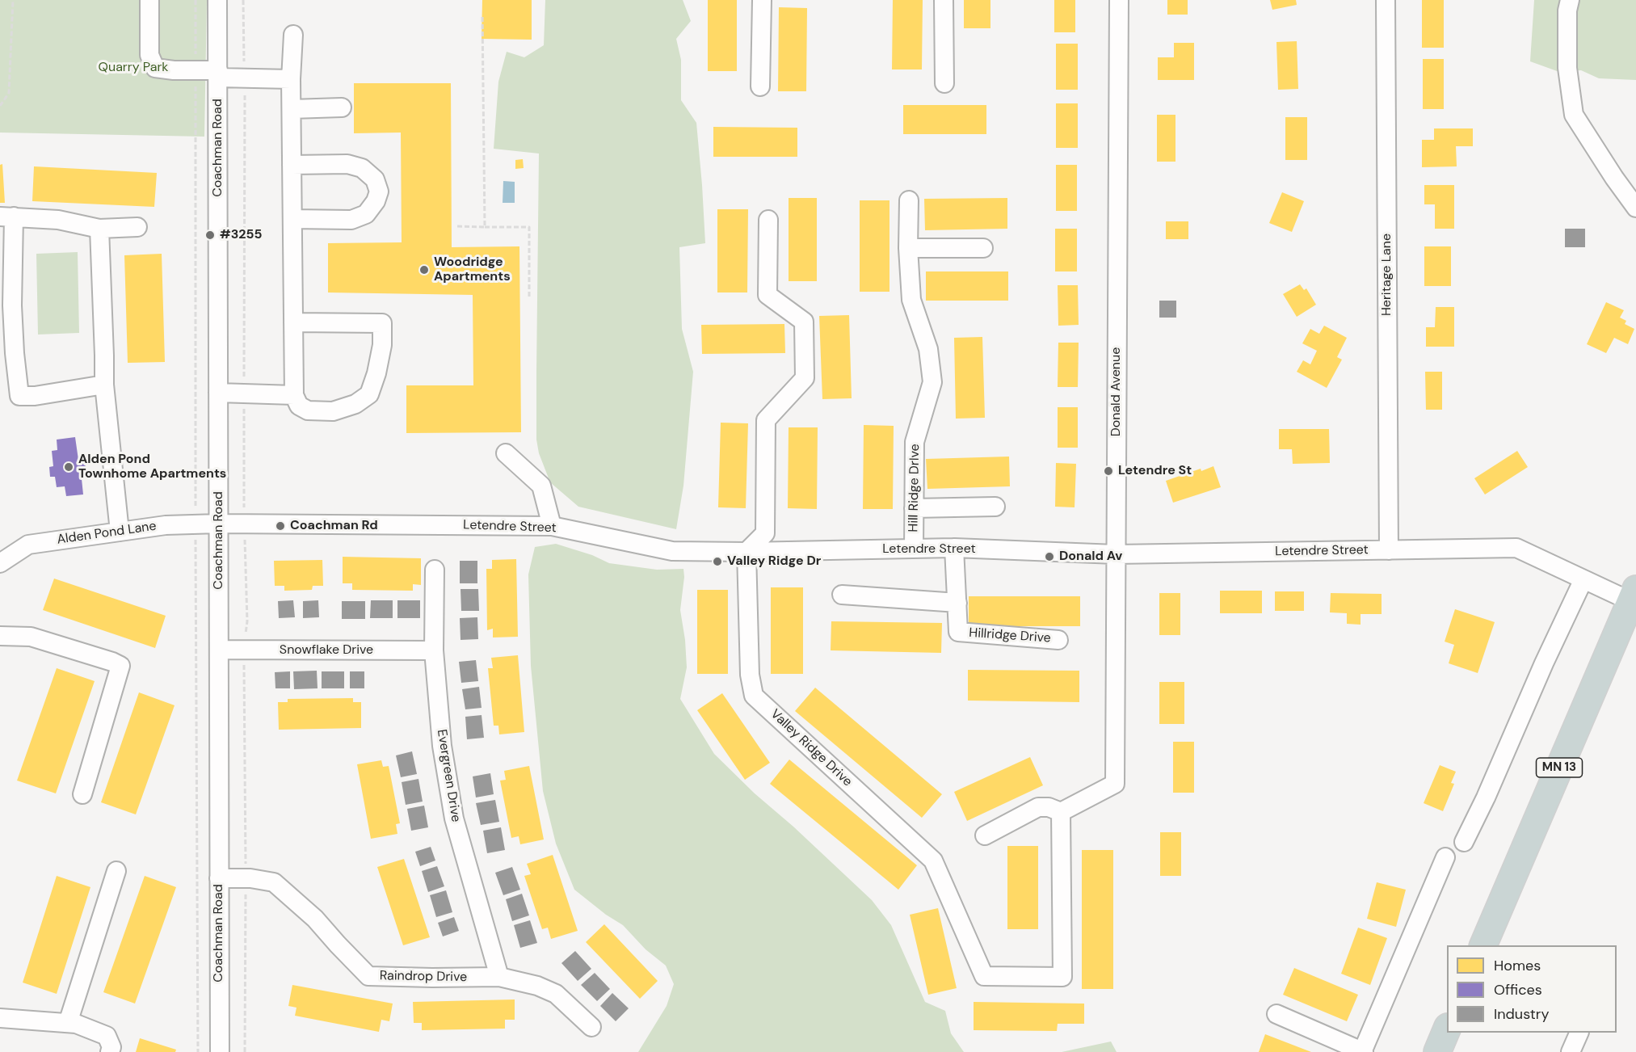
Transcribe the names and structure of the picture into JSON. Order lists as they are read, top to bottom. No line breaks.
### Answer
{"streets":{"highway":["MN 13"],"street":["Coachman Road","Heritage Lane","Donald Avenue","Hill Ridge DrIve","Letendre Street","Alden Pond Lane","Hillridge Drive","Snowflake Drive","Valley Ridge Drive","Evergreen Drive","Raindrop Drive"]},"crossings":[["Coachman Road","Letendre Street"],["Coachman Road","Alden Pond Lane"],["Coachman Road","Snowflake Drive"],["Coachman Road","Raindrop Drive"],["Heritage Lane","Letendre Street"],["Donald Avenue","Letendre Street"],["Donald Avenue","Valley Ridge Drive"],["Hill Ridge DrIve","Letendre Street"],["Letendre Street","Alden Pond Lane"],["Letendre Street","Hillridge Drive"],["Letendre Street","Valley Ridge Drive"],["Letendre Street","MN 13"],["Snowflake Drive","Evergreen Drive"],["Evergreen Drive","Raindrop Drive"]],"parks":["Quarry Park"],"places":["#3255","Woodridge Apartments","Alden Pond Townhome Apartments","Letendre St","Coachman Rd","Donald Av","Valley Ridge Dr"],"legend":["Homes","Offices","Industry"]}
